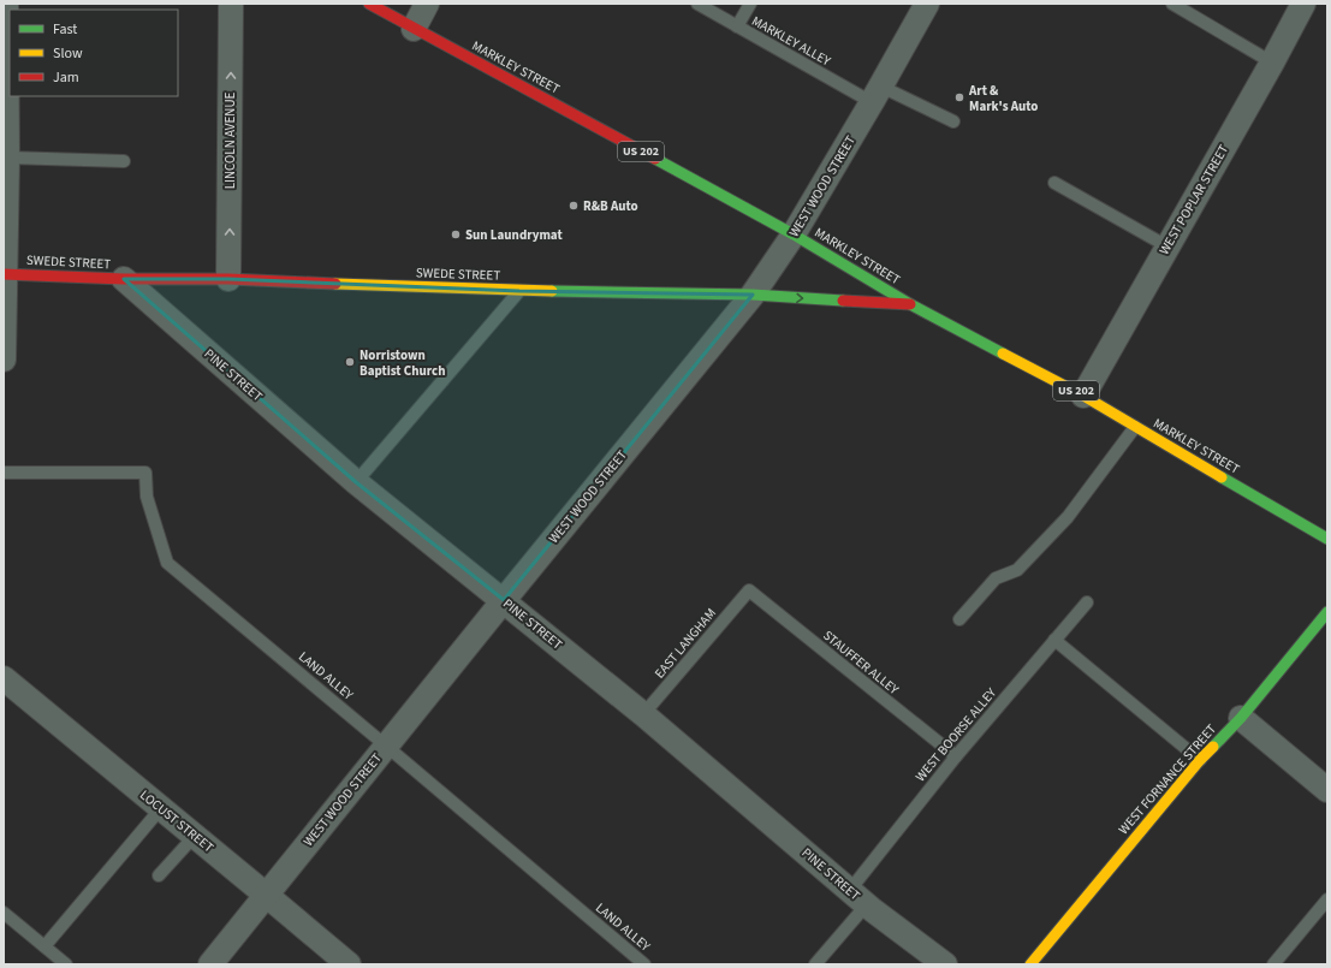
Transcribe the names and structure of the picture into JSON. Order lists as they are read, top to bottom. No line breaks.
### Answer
{"streets":{"main road":["MARKLEY STREET","US 202","SWEDE STREET","WEST FORNANCE STREET"],"street":["LINCOLN AVENUE","WEST WOOD STREET","WEST POPLAR STREET","PINE STREET","LOCUST STREET"],"lane":["MARKLEY ALLEY","EAST LANGHAM","STAUFFER ALLEY","LAND ALLEY","WEST BOORSE ALLEY"]},"crossings":[["MARKLEY ALLEY","WEST WOOD STREET"],["MARKLEY STREET","WEST WOOD STREET"],["MARKLEY STREET","WEST POPLAR STREET"],["MARKLEY STREET","SWEDE STREET"],["LINCOLN AVENUE","SWEDE STREET"],["WEST WOOD STREET","SWEDE STREET"],["WEST WOOD STREET","PINE STREET"],["WEST WOOD STREET","LAND ALLEY"],["WEST WOOD STREET","LOCUST STREET"],["SWEDE STREET","PINE STREET"],["PINE STREET","EAST LANGHAM"],["PINE STREET","WEST BOORSE ALLEY"],["EAST LANGHAM","STAUFFER ALLEY"],["STAUFFER ALLEY","WEST BOORSE ALLEY"]],"one_way":["LINCOLN AVENUE"],"places":["Art & Mark's Auto","R&B Auto","Sun Laundrymat","Norristown Baptist Church"],"legend":["Fast","Slow","Jam"]}
